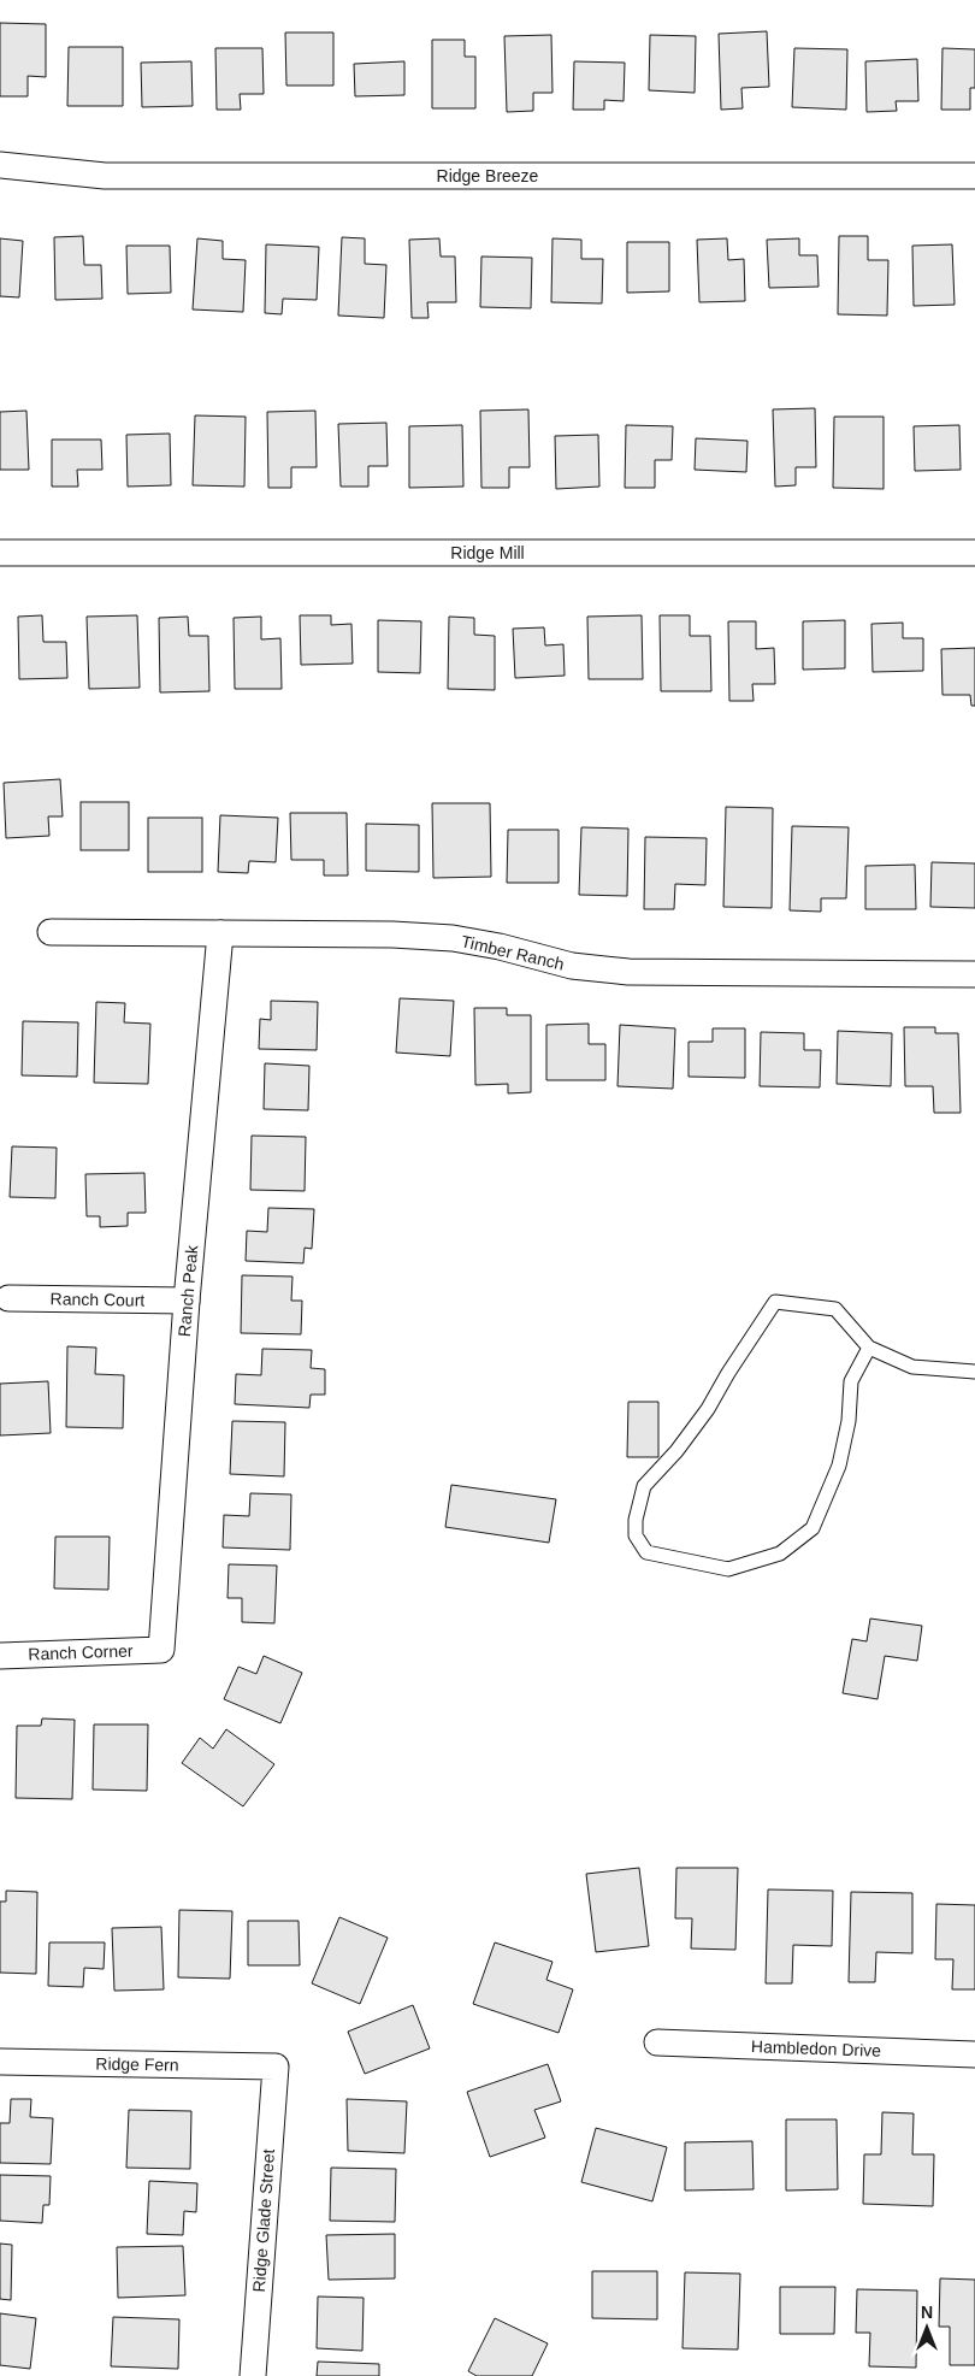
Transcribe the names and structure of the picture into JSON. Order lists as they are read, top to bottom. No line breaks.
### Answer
{"streets":{"street":["Ridge Breeze","Ridge Mill","Timber Ranch","Ranch Peak","Ranch Court","Ranch Corner","Hambledon Drive","Ridge Fern","Ridge Glade Street"]},"crossings":[["Timber Ranch","Ranch Peak"],["Ranch Peak","Ranch Court"],["Ranch Peak","Ranch Corner"],["Ridge Fern","Ridge Glade Street"]],"north":"top"}
